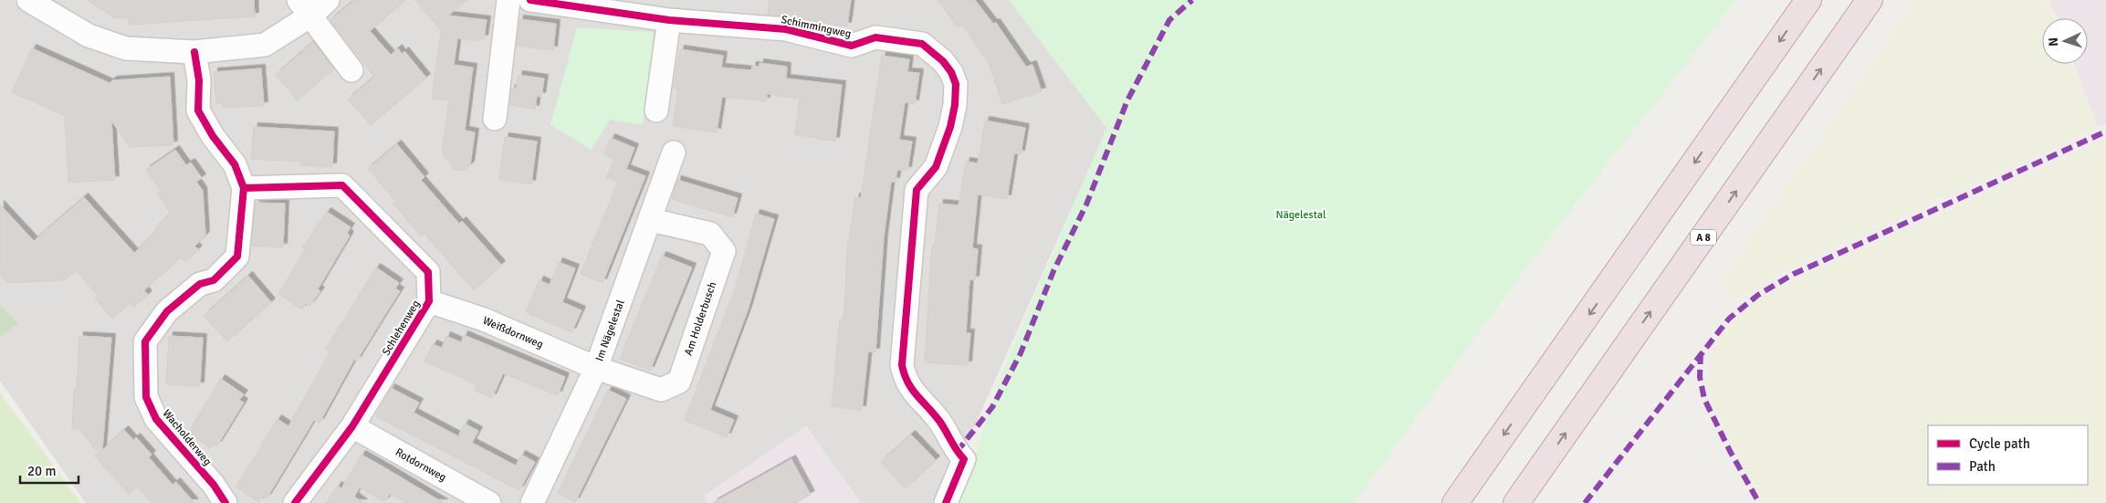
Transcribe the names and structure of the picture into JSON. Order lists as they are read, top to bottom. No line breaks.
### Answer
{"streets":{"highway":["A 8"],"street":["Schimmingweg","Am Holderbusch","Schlehenweg","Im Nägelestal","Weißdornweg","Wacholderweg","Rotdornweg"]},"crossings":[["Am Holderbusch","Im Nägelestal"],["Am Holderbusch","Weißdornweg"],["Schlehenweg","Weißdornweg"],["Schlehenweg","Wacholderweg"],["Schlehenweg","Rotdornweg"],["Im Nägelestal","Weißdornweg"]],"parks":["Nägelestal"],"legend":["Cycle path","Path"],"scale_bar":"20 m","north":"left"}
